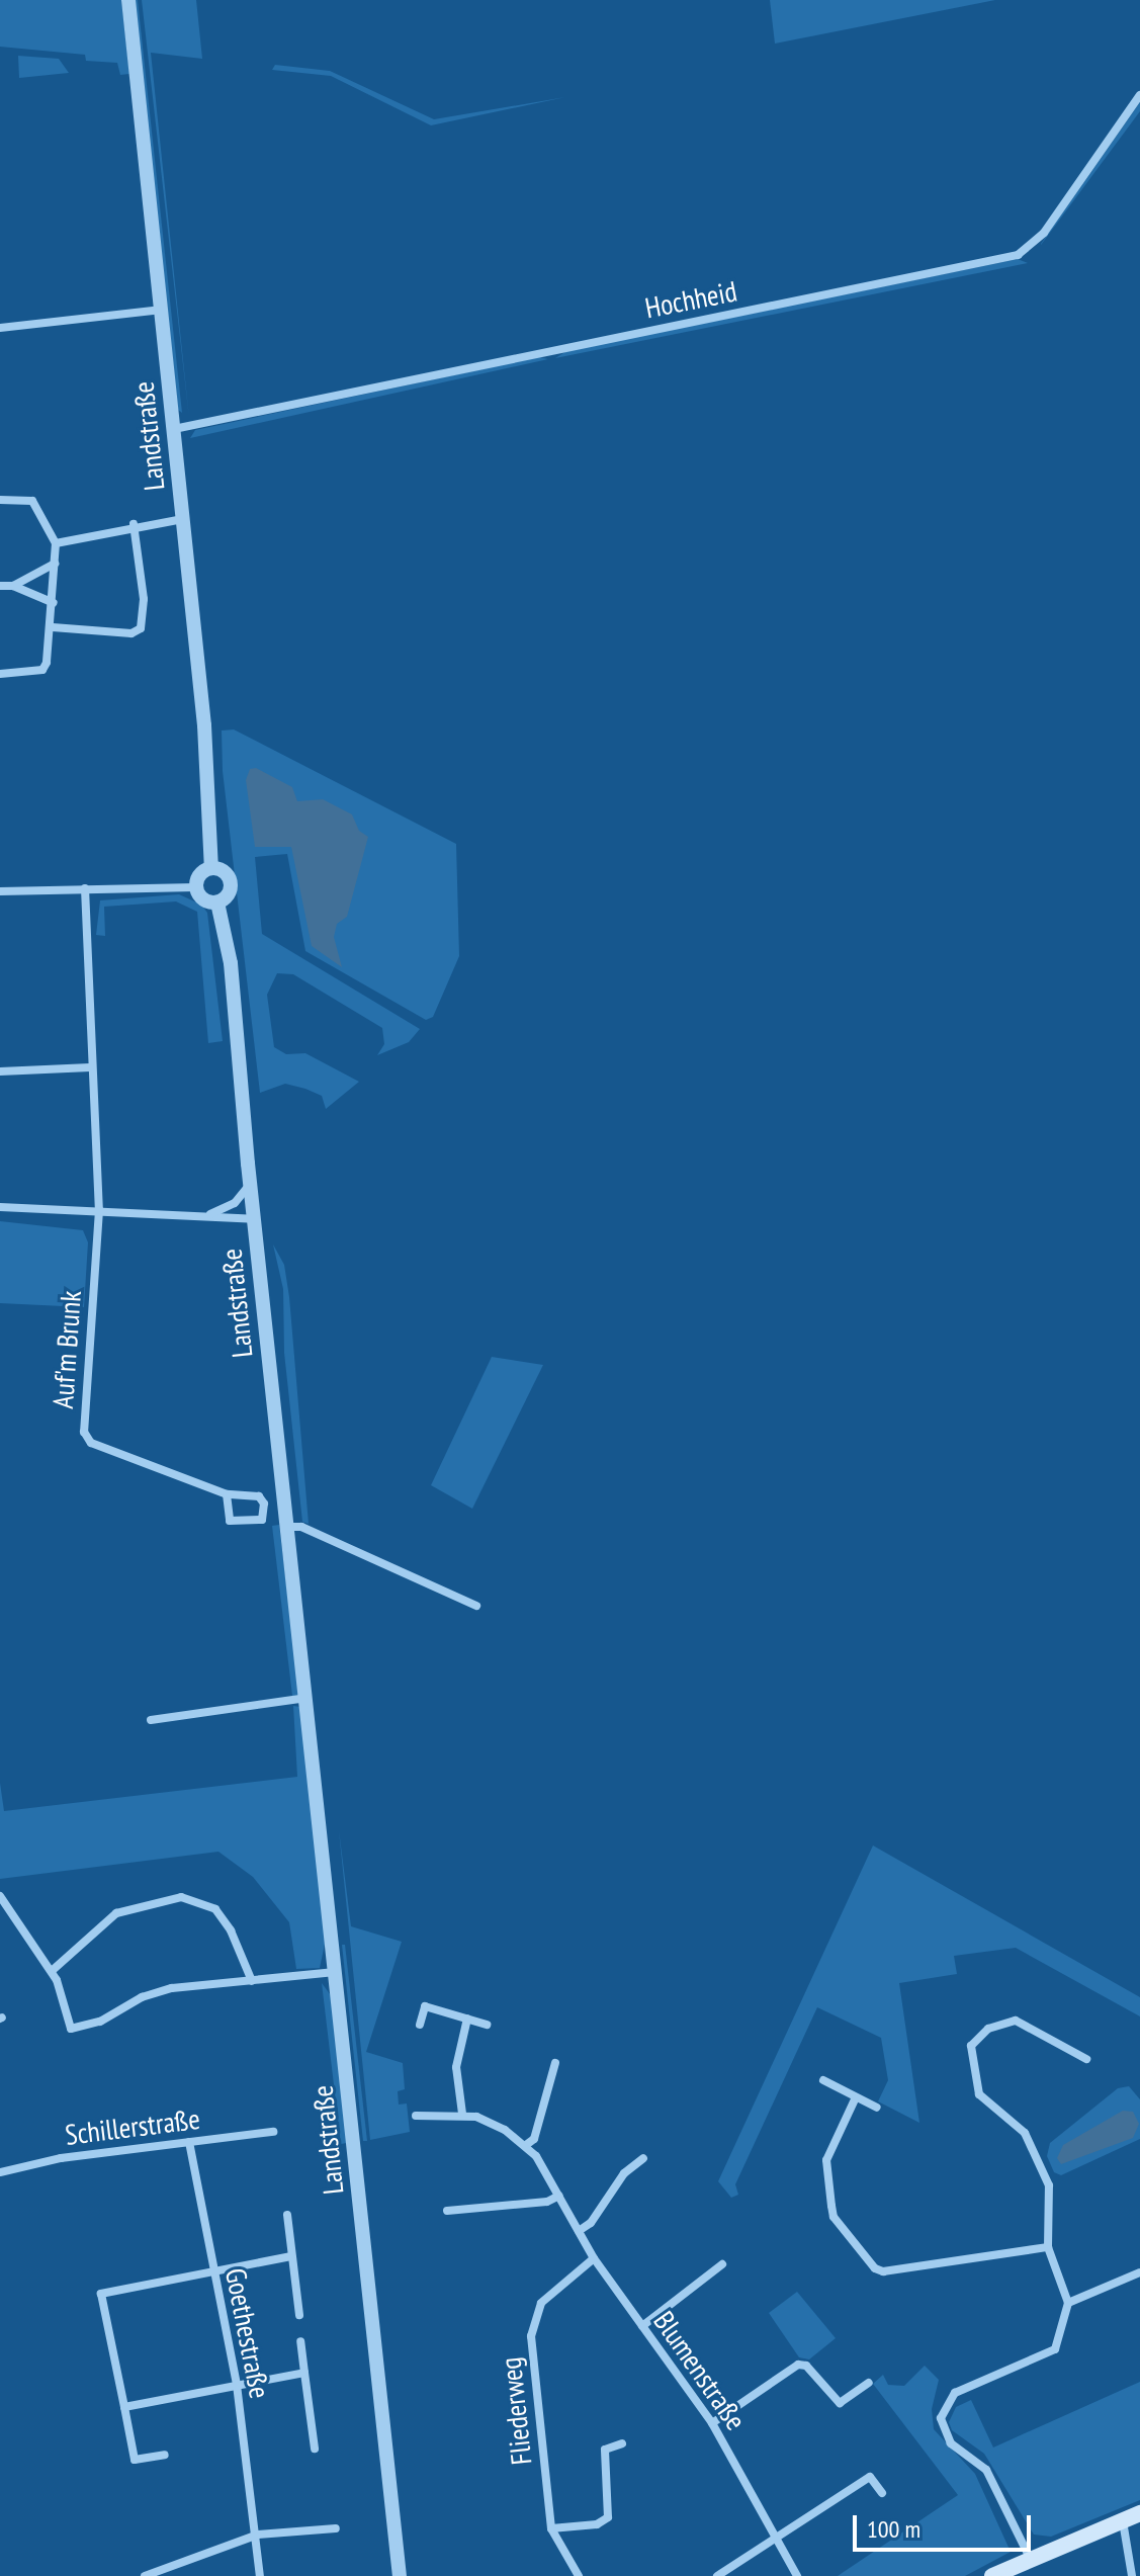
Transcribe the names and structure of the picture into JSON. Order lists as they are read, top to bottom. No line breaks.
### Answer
{"streets":{"street":["Hochheid","Landstraße","Auf'm Brunk","Schillerstraße","Goethestraße","Blumenstraße","Fliederweg"]},"crossings":[["Hochheid","Landstraße"],["Schillerstraße","Goethestraße"],["Blumenstraße","Fliederweg"]],"scale_bar":"100 m"}
